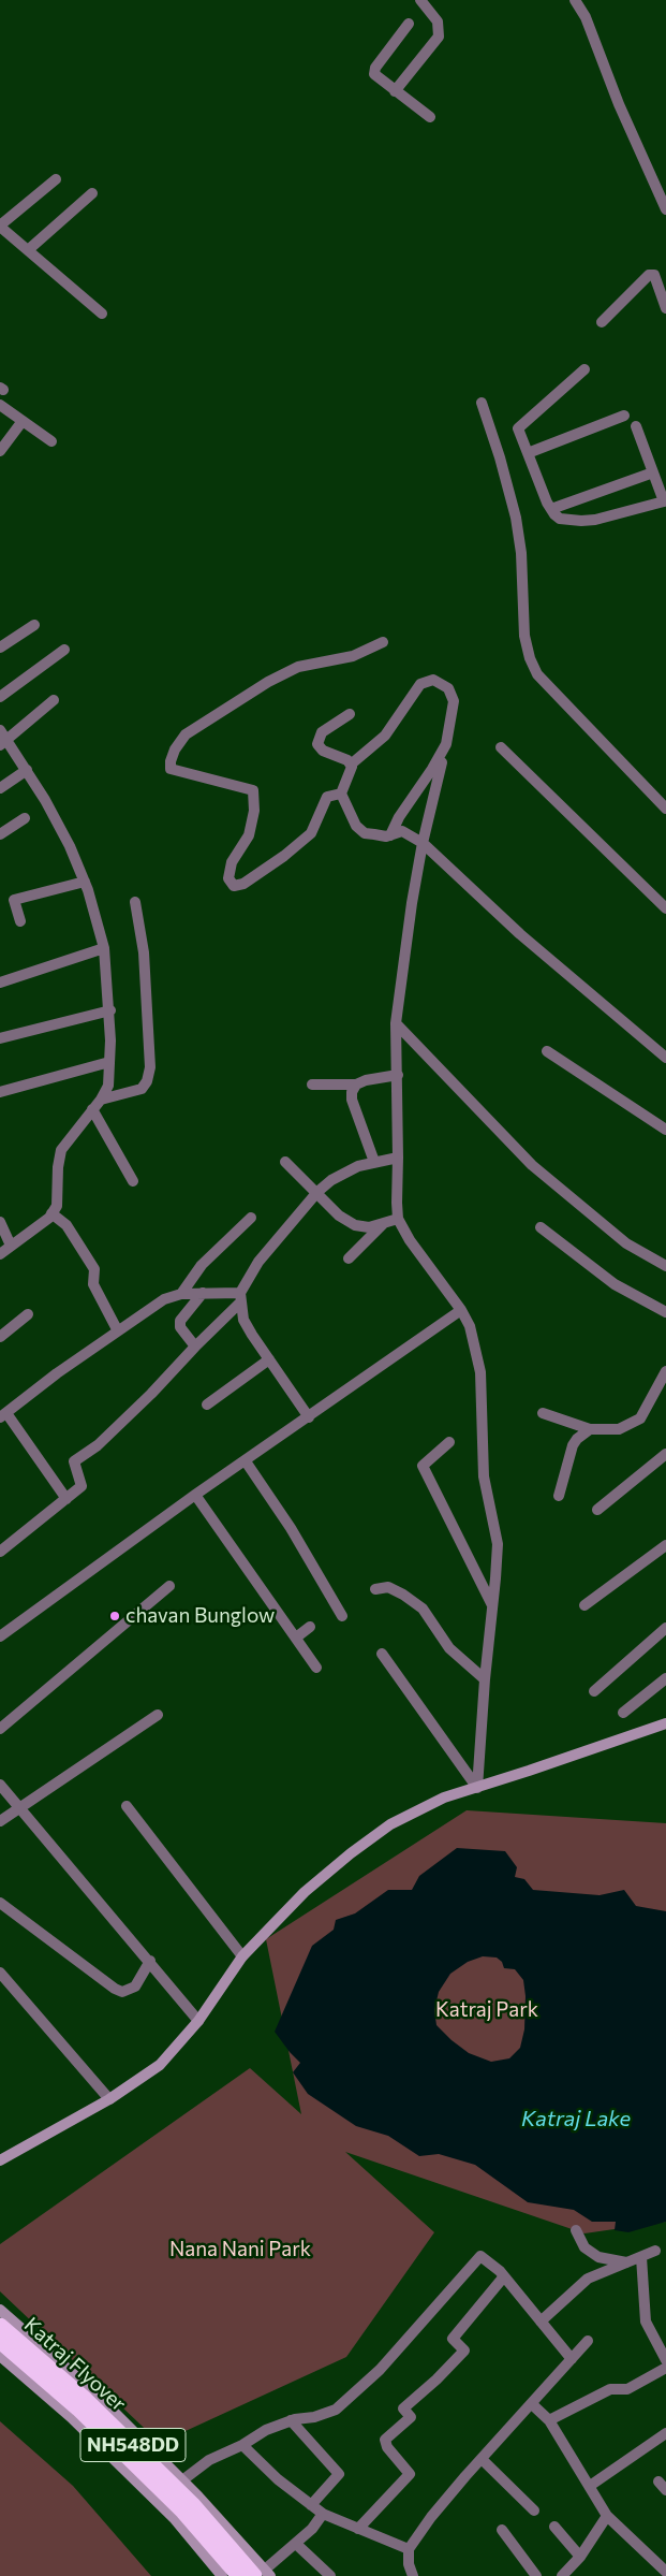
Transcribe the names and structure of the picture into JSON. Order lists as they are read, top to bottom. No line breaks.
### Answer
{"streets":{"highway":["Katraj Flyover","NH548DD"]},"water":["Katraj Lake"],"parks":["Katraj Park","Nana Nani Park"],"places":["chavan Bunglow"]}
